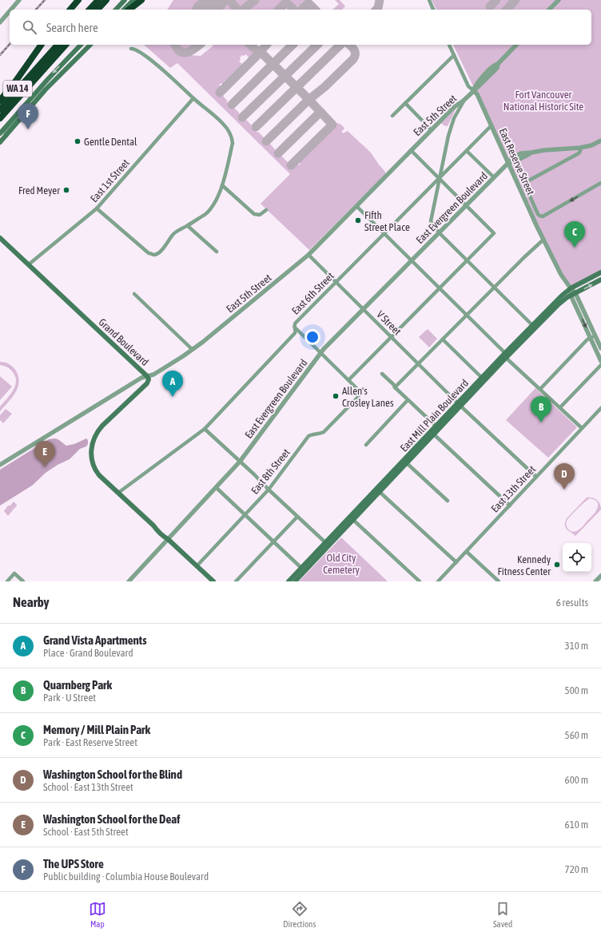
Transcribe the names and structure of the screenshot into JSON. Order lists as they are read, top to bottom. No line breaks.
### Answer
{"streets":{"highway":["WA 14"],"main road":["Grand Boulevard","East Mill Plain Boulevard"],"street":["East 5th Street","East Reserve Street","East 1st Street","East Evergreen Boulevard","East 6th Street","V Street","East 8th Street","East 13th Street"]},"crossings":[["East 5th Street","East Reserve Street"],["East 5th Street","V Street"],["East 5th Street","Grand Boulevard"],["East Reserve Street","East Evergreen Boulevard"],["East Reserve Street","East 6th Street"],["East Reserve Street","East Mill Plain Boulevard"],["East 1st Street","Grand Boulevard"],["East Evergreen Boulevard","V Street"],["East Evergreen Boulevard","Grand Boulevard"],["East 6th Street","V Street"],["East 6th Street","Grand Boulevard"],["V Street","East Mill Plain Boulevard"],["V Street","East 13th Street"],["Grand Boulevard","East 8th Street"]],"parks":["Fort Vancouver National Historic Site","Old City Cemetery"],"places":["Gentle Dental","Fred Meyer","Fifth Street Place","Allen's Crosley Lanes","Kennedy Fitness Center"],"page":{"search":"Search here","pins":["F","C","A","B","E","D"],"heading":["Nearby","6 results"],"list":[{"mark":"A","name":"Grand Vista Apartments","note":"Place · Grand Boulevard","value":"310 m"},{"mark":"B","name":"Quarnberg Park","note":"Park · U Street","value":"500 m"},{"mark":"C","name":"Memory / Mill Plain Park","note":"Park · East Reserve Street","value":"560 m"},{"mark":"D","name":"Washington School for the Blind","note":"School · East 13th Street","value":"600 m"},{"mark":"E","name":"Washington School for the Deaf","note":"School · East 5th Street","value":"610 m"},{"mark":"F","name":"The UPS Store","note":"Public building · Columbia House Boulevard","value":"720 m"}],"nav":["Map","Directions","Saved"]}}
